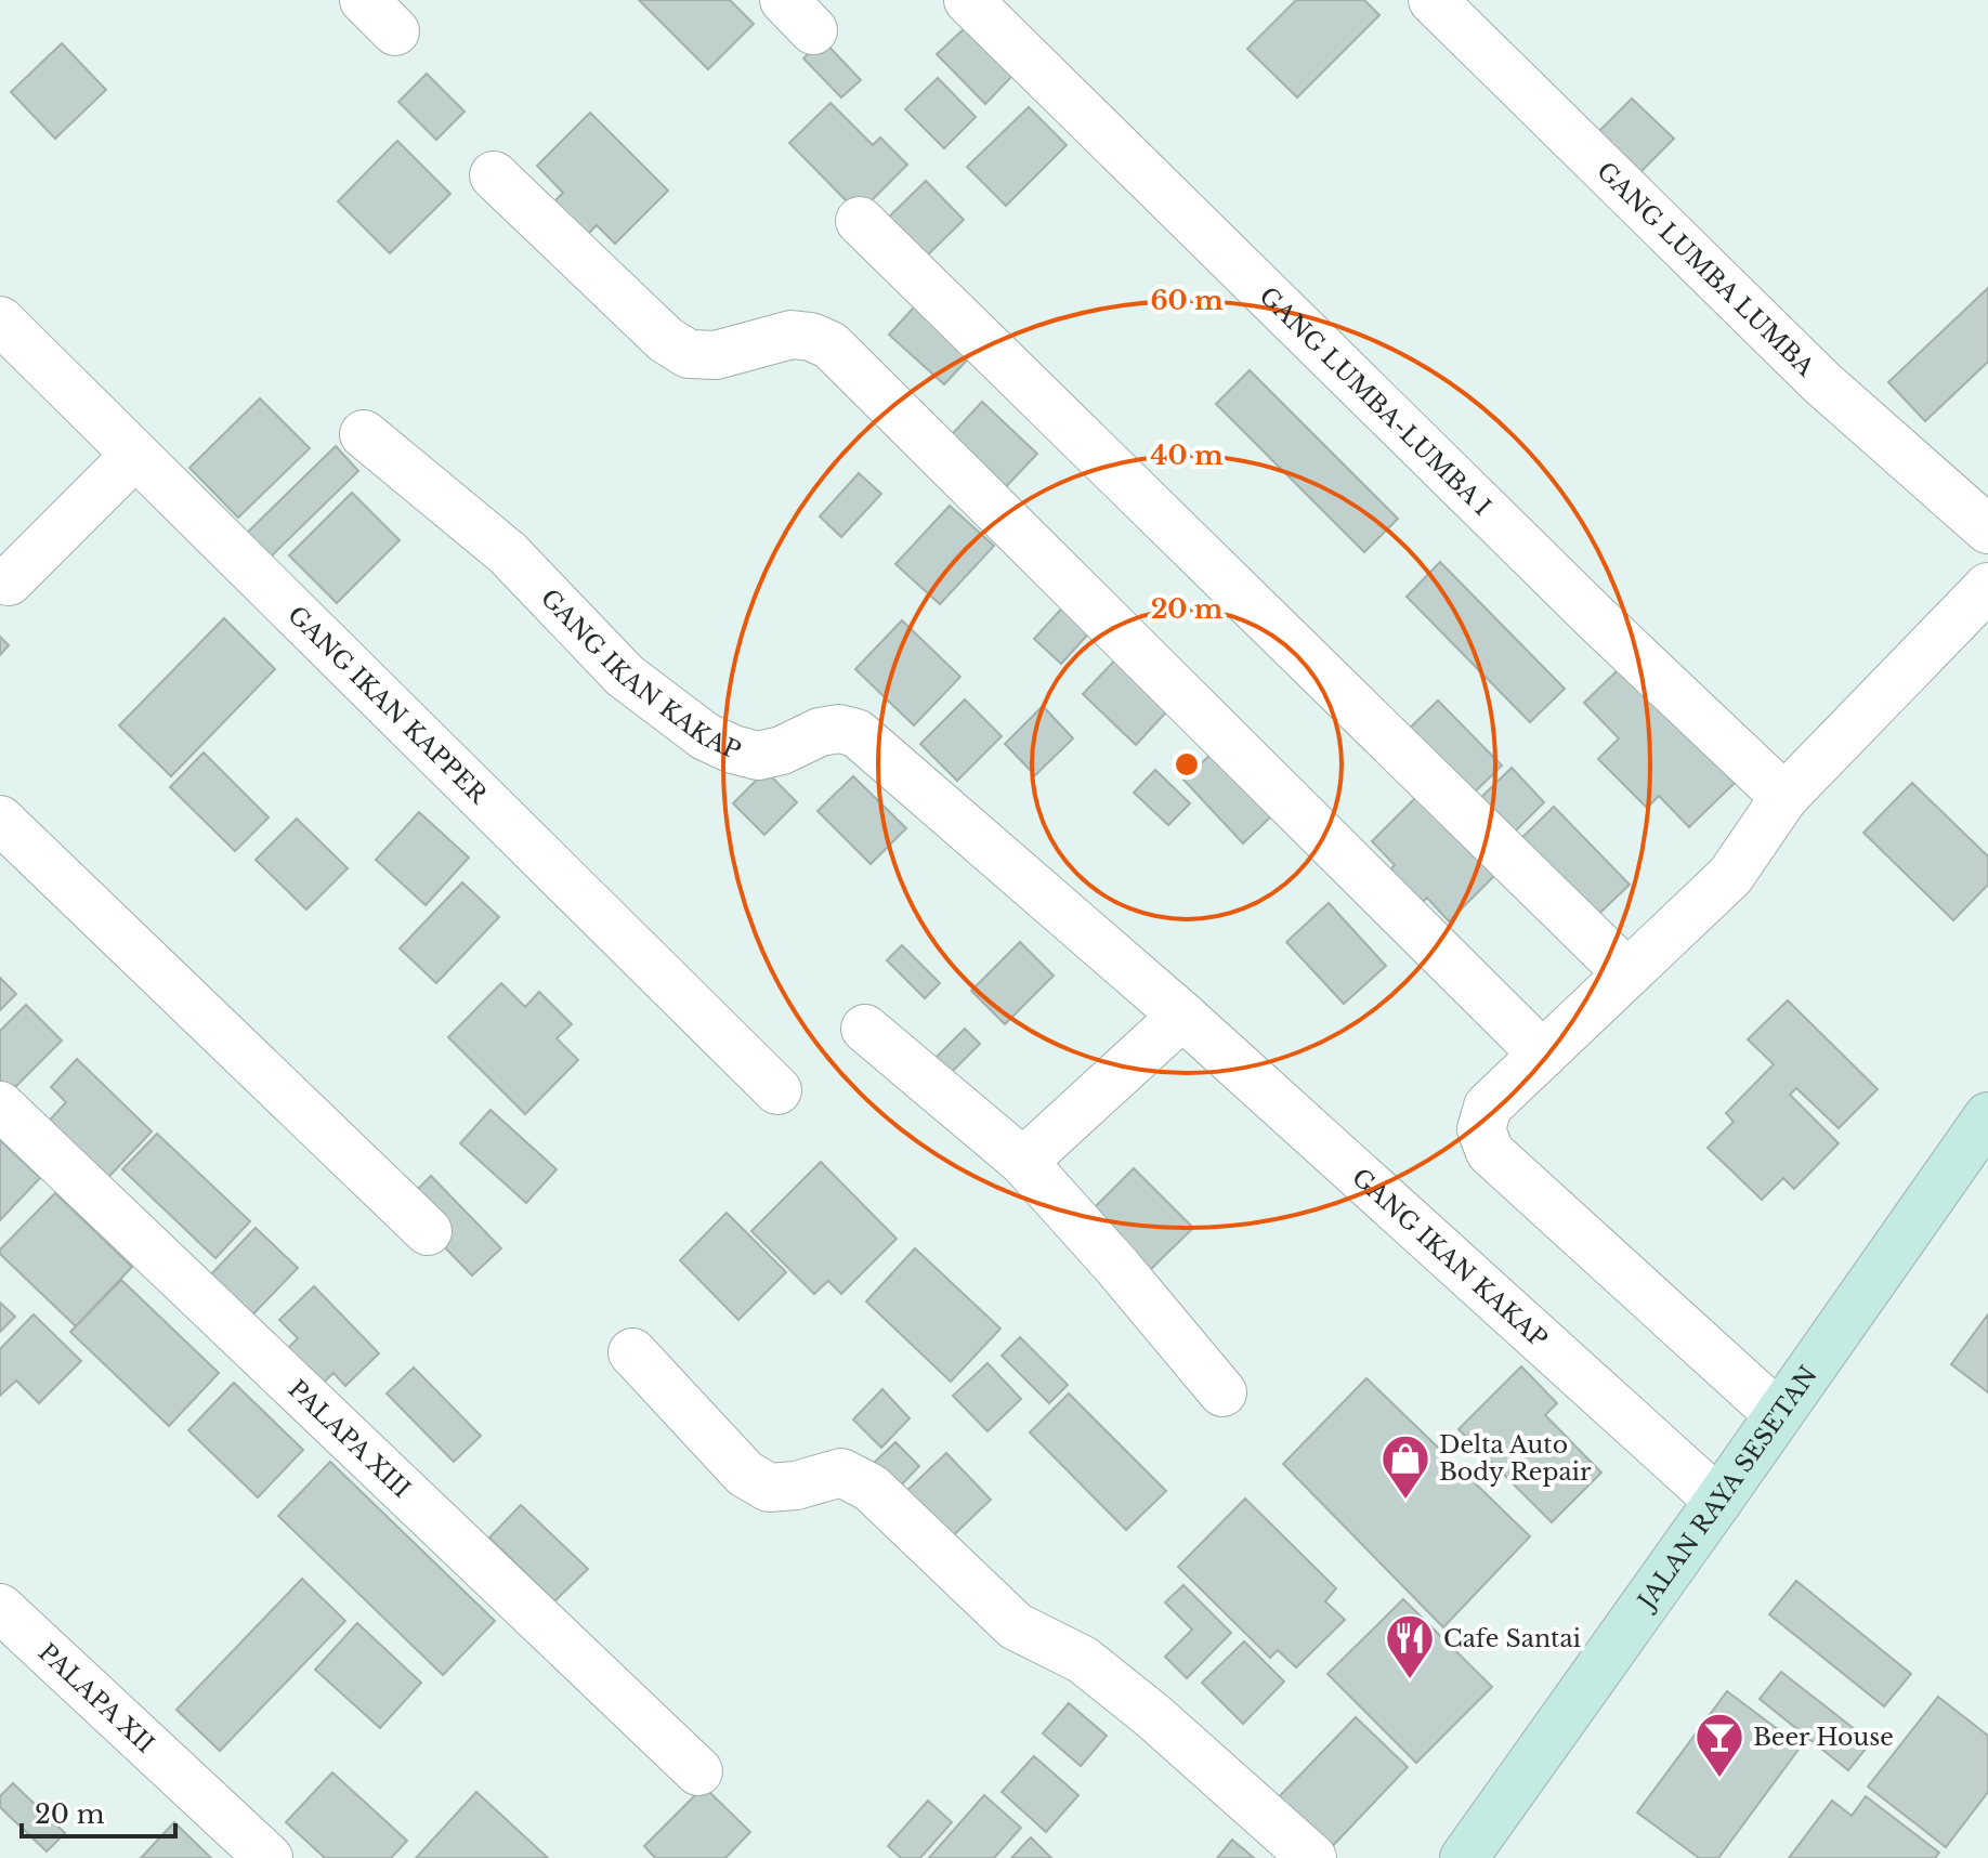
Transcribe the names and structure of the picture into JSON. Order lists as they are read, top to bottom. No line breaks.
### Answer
{"streets":{"main road":["JALAN RAYA SESETAN"],"street":["GANG LUMBA LUMBA","GANG LUMBA-LUMBA I","GANG IKAN KAKAP","GANG IKAN KAPPER","PALAPA XIII","PALAPA XII"]},"crossings":[["GANG IKAN KAKAP","JALAN RAYA SESETAN"]],"places":{"shop":["Delta Auto Body Repair"],"restaurant":["Cafe Santai"],"bar":["Beer House"]},"scale_bar":"20 m","rings":["60 m","40 m","20 m"]}
